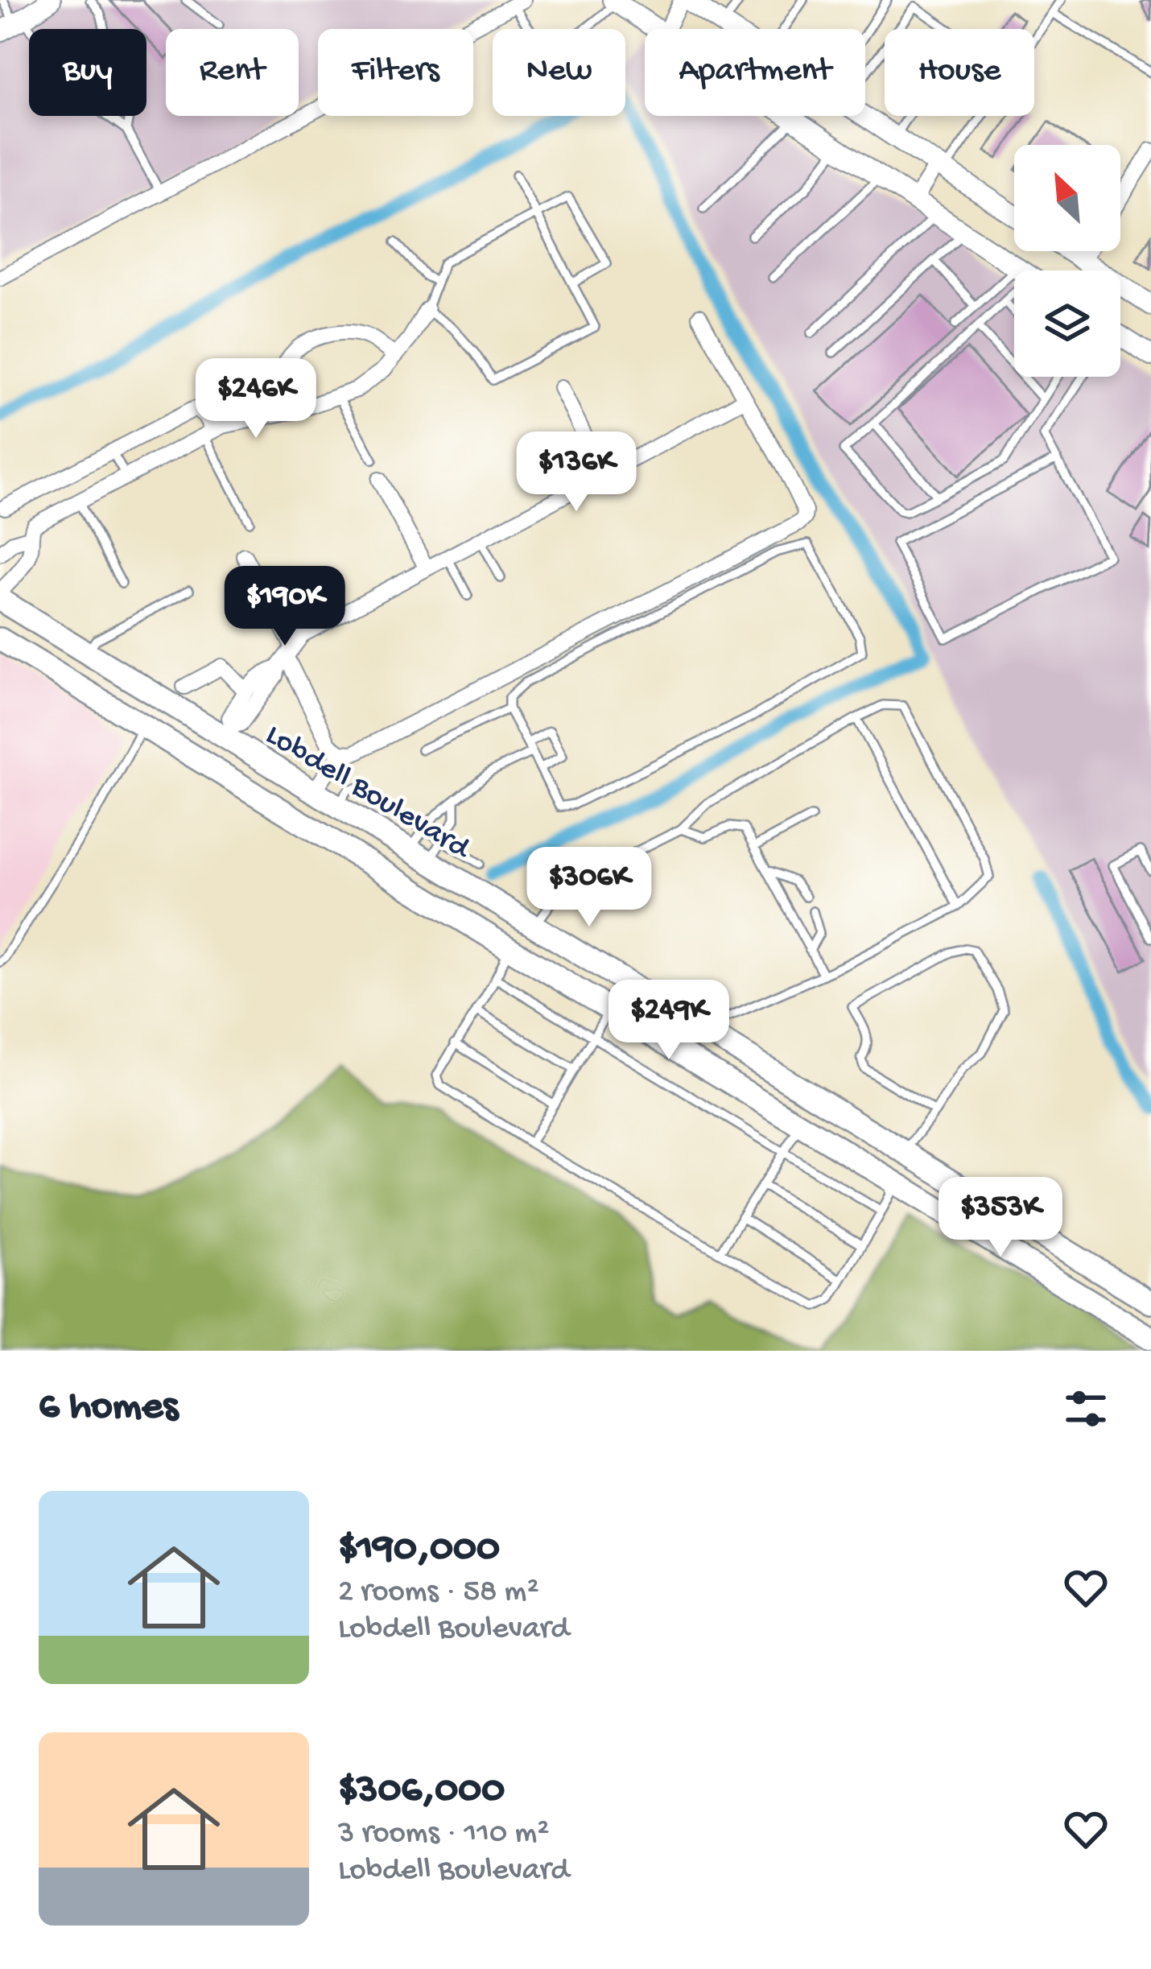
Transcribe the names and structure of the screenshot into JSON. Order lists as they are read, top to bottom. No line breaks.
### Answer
{"streets":{"main road":["Lobdell Boulevard"]},"north":"top left","page":{"chip":["Buy","Rent","Filters","New","Apartment","House"],"price":["$246K","$136K","$190K","$306K","$249K","$353K"],"heading":"6 homes","list":[{"name":"$190,000","note":"2 rooms · 58 m² · Lobdell Boulevard"},{"name":"$306,000","note":"3 rooms · 110 m² · Lobdell Boulevard"}]}}
